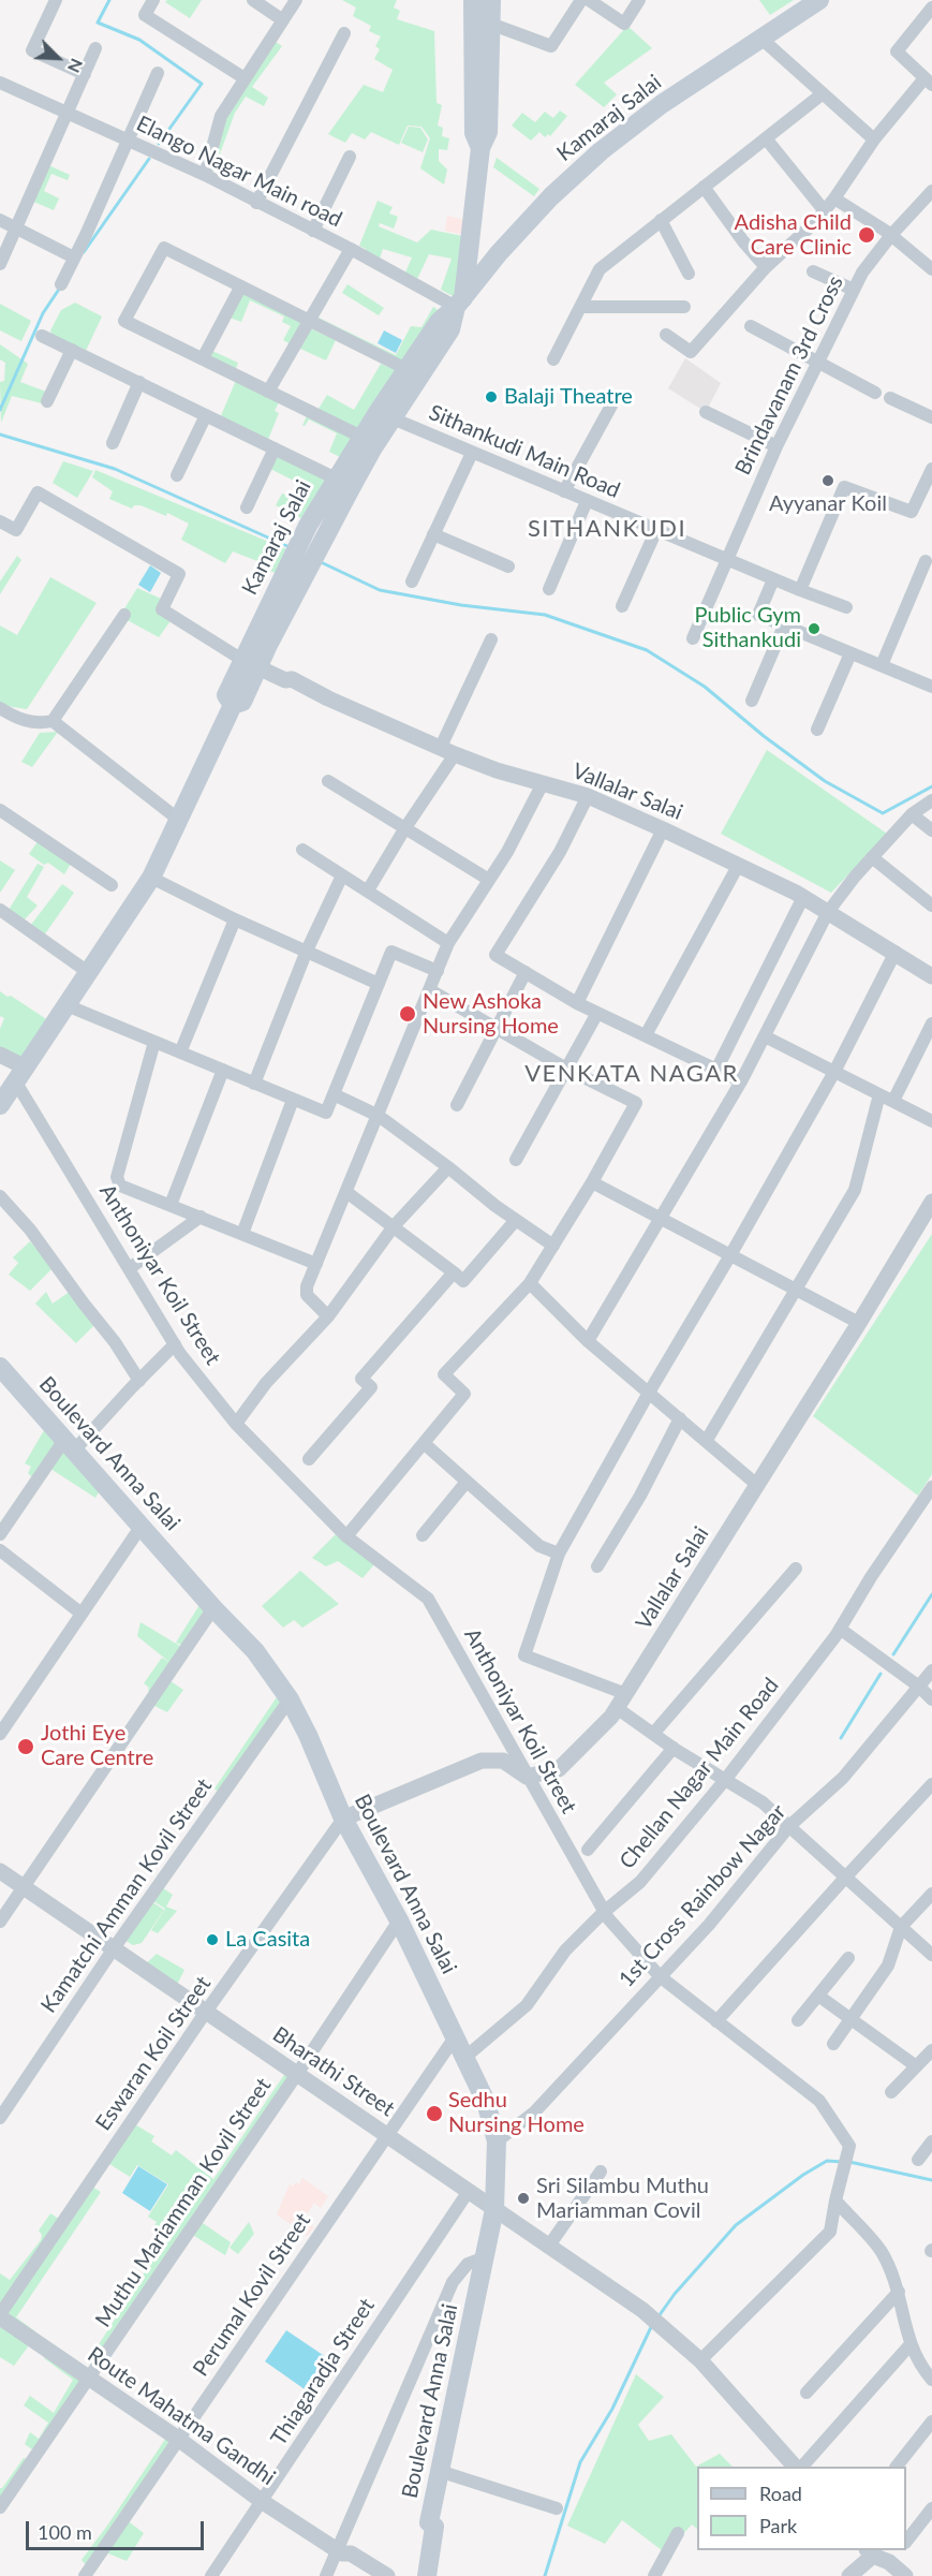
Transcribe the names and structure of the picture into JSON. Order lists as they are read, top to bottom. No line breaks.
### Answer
{"streets":{"main road":["Kamaraj Salai","Boulevard Anna Salai"],"street":["Elango Nagar Main road","Brindavanam 3rd Cross","Sithankudi Main Road","Vallalar Salai","Anthoniyar Koil Street","Chellan Nagar Main Road","Kamatchi Amman Kovil Street","1st Cross Rainbow Nagar","Eswaran Koil Street","Bharathi Street","Muthu Mariamman Kovil Street","Perumal Kovil Street","Thiagaradja Street","Route Mahatma Gandhi"]},"crossings":[["Kamaraj Salai","Elango Nagar Main road"],["Kamaraj Salai","Sithankudi Main Road"],["Kamaraj Salai","Vallalar Salai"],["Kamaraj Salai","Anthoniyar Koil Street"],["Brindavanam 3rd Cross","Sithankudi Main Road"],["Vallalar Salai","Anthoniyar Koil Street"],["Anthoniyar Koil Street","Chellan Nagar Main Road"],["Anthoniyar Koil Street","1st Cross Rainbow Nagar"],["Anthoniyar Koil Street","Bharathi Street"],["Boulevard Anna Salai","Chellan Nagar Main Road"],["Boulevard Anna Salai","Kamatchi Amman Kovil Street"],["Boulevard Anna Salai","1st Cross Rainbow Nagar"],["Boulevard Anna Salai","Eswaran Koil Street"],["Boulevard Anna Salai","Bharathi Street"],["Boulevard Anna Salai","Muthu Mariamman Kovil Street"],["Boulevard Anna Salai","Perumal Kovil Street"],["Kamatchi Amman Kovil Street","Bharathi Street"],["Eswaran Koil Street","Bharathi Street"],["Eswaran Koil Street","Route Mahatma Gandhi"],["Bharathi Street","Muthu Mariamman Kovil Street"],["Bharathi Street","Perumal Kovil Street"],["Bharathi Street","Thiagaradja Street"],["Muthu Mariamman Kovil Street","Route Mahatma Gandhi"],["Perumal Kovil Street","Route Mahatma Gandhi"],["Thiagaradja Street","Route Mahatma Gandhi"]],"districts":["SITHANKUDI","VENKATA NAGAR"],"places":["Adisha Child Care Clinic","Balaji Theatre","Ayyanar Koil","Public Gym Sithankudi","New Ashoka Nursing Home","Jothi Eye Care Centre","La Casita","Sedhu Nursing Home","Sri Silambu Muthu Mariamman Covil"],"legend":["Road","Park"],"scale_bar":"100 m","north":"bottom right"}
